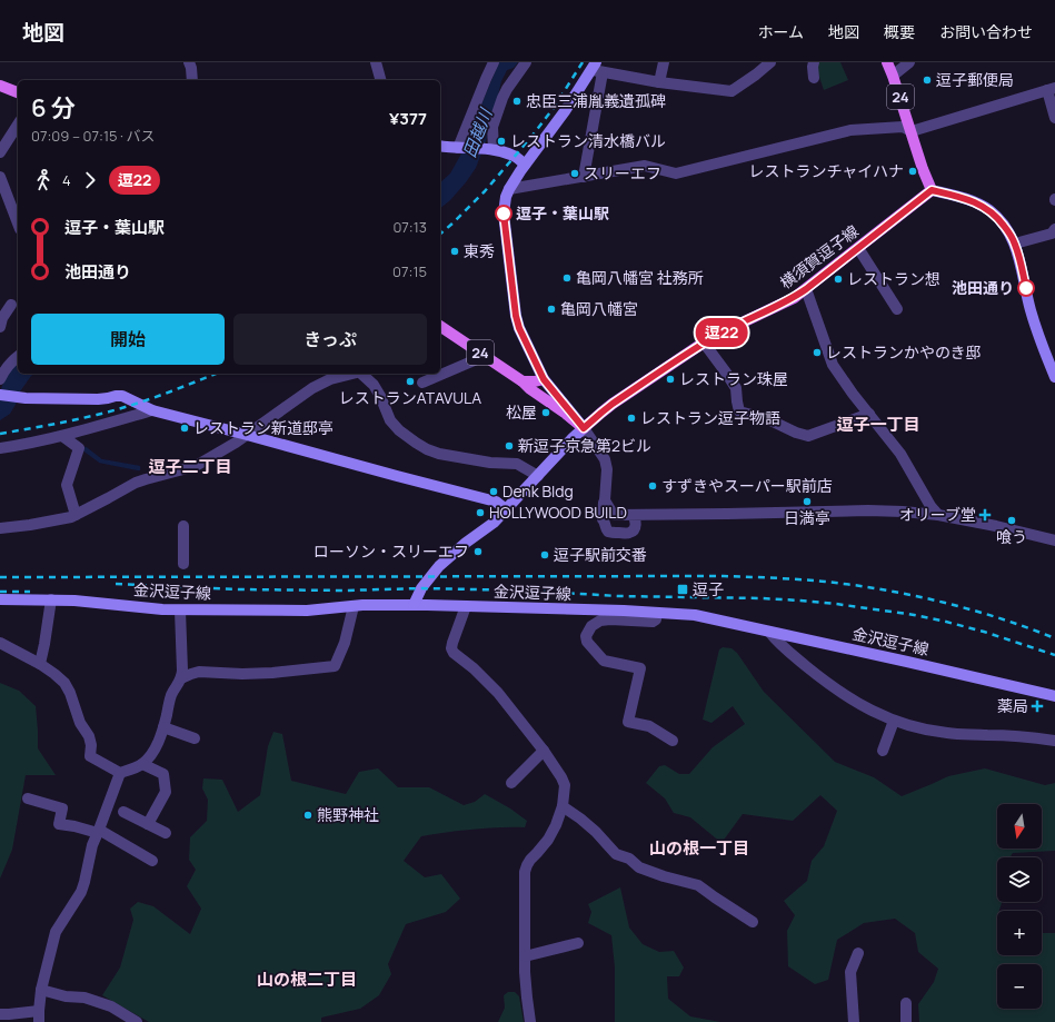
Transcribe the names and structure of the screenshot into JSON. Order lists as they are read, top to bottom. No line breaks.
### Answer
{"streets":{"main road":["24","横須賀逗子線","金沢逗子線"]},"crossings":[["24","横須賀逗子線"]],"districts":["逗子一丁目","逗子二丁目","山の根一丁目","山の根二丁目"],"water":["田越川"],"places":{"other":["逗子郵便局","忠臣三浦胤義遺孤碑","レストラン清水橋バル","レストランチャイハナ","スリーエフ","逗子・葉山駅","東秀","亀岡八幡宮 社務所","レストラン想","池田通り","亀岡八幡宮","レストランかやのき邸","レストラン珠屋","レストランATAVULA","松屋","レストラン逗子物語","レストラン新道邸亭","新逗子京急第2ビル","すずきやスーパー駅前店","Denk Bldg","日満亭","HOLLYWOOD BUILD","喰う","ローソン・スリーエフ","逗子駅前交番","熊野神社"],"health":["オリーブ堂","薬局"],"transit":["逗子"]},"lines":["bus line 逗22"],"north":"bottom","page":{"header":"地図","nav":["ホーム","地図","概要","お問い合わせ"],"on_map":"逗22","heading":["6 分","07:09 – 07:15 · バス","¥377"],"legs":["4","逗22"],"list":[{"name":"逗子・葉山駅","value":"07:13"},{"name":"池田通り","value":"07:15"}],"buttons":["開始","きっぷ"],"map_buttons":["+","−"]}}
